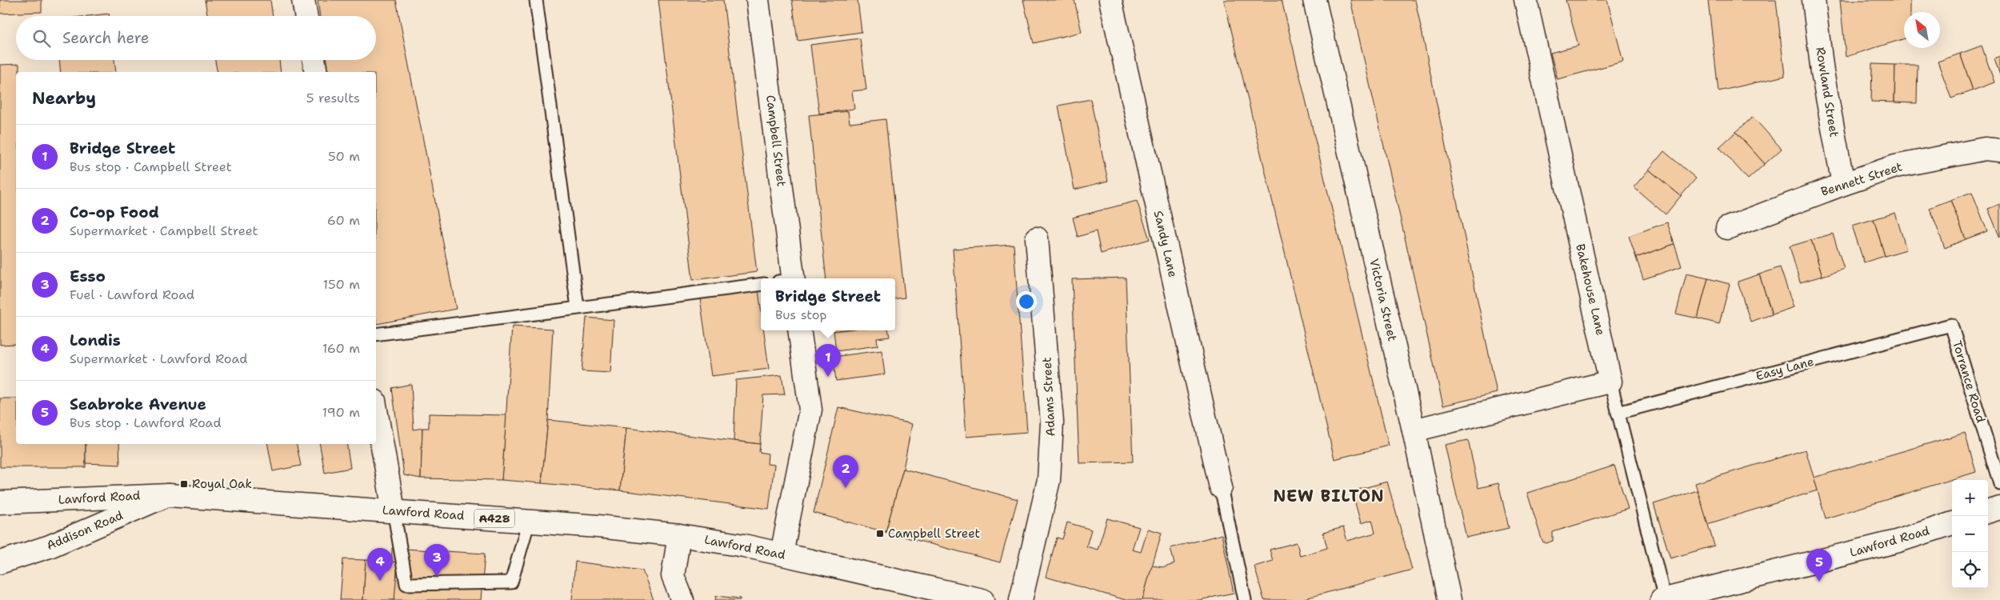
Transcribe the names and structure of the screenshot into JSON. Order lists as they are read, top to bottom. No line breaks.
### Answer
{"streets":{"street":["Rowland Street","Campbell Street","Bennett Street","Sandy Lane","Bakehouse Lane","Victoria Street","Adams Street","Lawford Road","A428","Addison Road"],"lane":["Easy Lane","Torrance Road"]},"crossings":[["Rowland Street","Bennett Street"],["Easy Lane","Torrance Road"],["Lawford Road","Addison Road"]],"districts":["NEW BILTON"],"places":{"transit":["Royal Oak","Campbell Street"]},"north":"top left","page":{"search":"Search here","heading":["Nearby","5 results"],"list":[{"mark":"1","name":"Bridge Street","note":"Bus stop · Campbell Street","value":"50 m"},{"mark":"2","name":"Co-op Food","note":"Supermarket · Campbell Street","value":"60 m"},{"mark":"3","name":"Esso","note":"Fuel · Lawford Road","value":"150 m"},{"mark":"4","name":"Londis","note":"Supermarket · Lawford Road","value":"160 m"},{"mark":"5","name":"Seabroke Avenue","note":"Bus stop · Lawford Road","value":"190 m"}],"popup":["Bridge Street","Bus stop"],"pins":["1","2","3","4","5"],"map_buttons":["+","−"]}}
